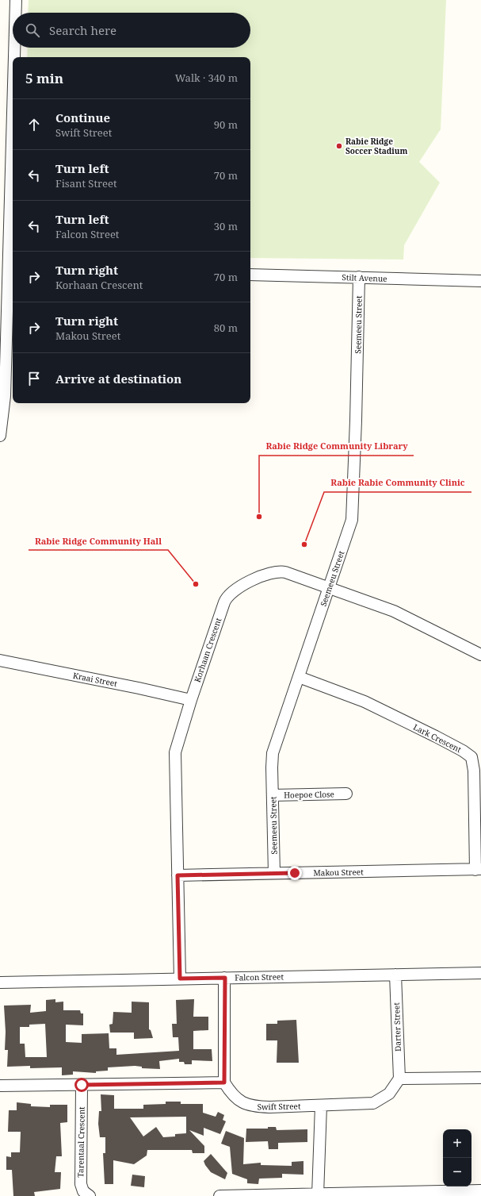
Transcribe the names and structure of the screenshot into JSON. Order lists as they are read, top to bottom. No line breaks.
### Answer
{"streets":{"street":["Stilt Avenue","Seemeeu Street","Korhaan Crescent","Kraai Street","Lark Crescent","Hoepoe Close","Makou Street","Falcon Street","Darter Street","Swift Street","Tarentaal Crescent"]},"crossings":[["Stilt Avenue","Seemeeu Street"],["Seemeeu Street","Korhaan Crescent"],["Seemeeu Street","Lark Crescent"],["Seemeeu Street","Hoepoe Close"],["Seemeeu Street","Makou Street"],["Korhaan Crescent","Kraai Street"],["Korhaan Crescent","Makou Street"],["Korhaan Crescent","Falcon Street"],["Lark Crescent","Makou Street"],["Falcon Street","Darter Street"],["Darter Street","Swift Street"]],"places":["Rabie Ridge Soccer Stadium","Rabie Ridge Community Library","Rabie Rabie Community Clinic","Rabie Ridge Community Hall"],"page":{"search":"Search here","heading":["5 min","Walk · 340 m"],"list":[["Continue","Swift Street","90 m"],["Turn left","Fisant Street","70 m"],["Turn left","Falcon Street","30 m"],["Turn right","Korhaan Crescent","70 m"],["Turn right","Makou Street","80 m"],"Arrive at destination"],"map_buttons":["+","−"]}}
